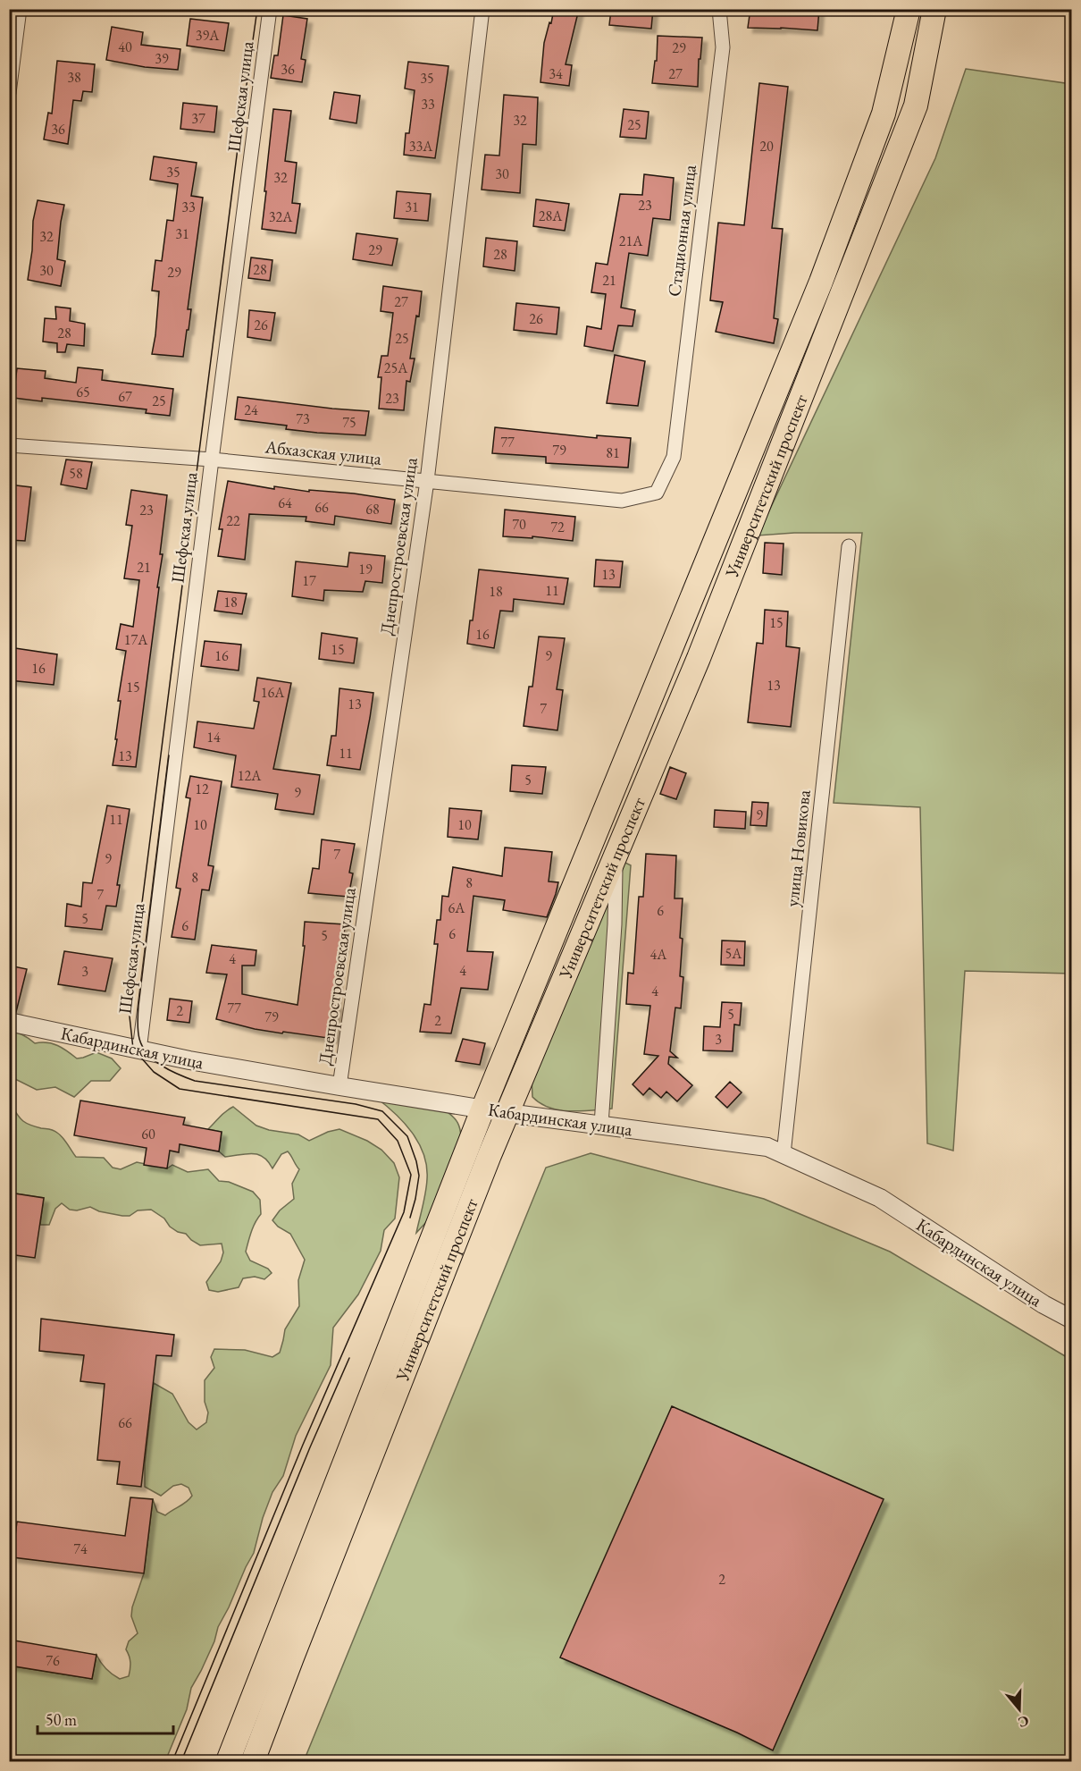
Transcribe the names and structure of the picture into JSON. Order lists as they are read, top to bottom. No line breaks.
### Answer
{"streets":{"highway":["Университетский проспект"],"street":["Шефская улица","Стадионная улица","Абхазская улица","Днепростроевская улица","улица Новикова","Кабардинская улица"]},"crossings":[["Шефская улица","Абхазская улица"],["Шефская улица","Кабардинская улица"],["Стадионная улица","Абхазская улица"],["Абхазская улица","Днепростроевская улица"],["Университетский проспект","Кабардинская улица"],["Днепростроевская улица","Кабардинская улица"],["улица Новикова","Кабардинская улица"]],"house_numbers":["39А","40","29","39","36","34","27","38","35","33","37","32","25","36","33А","20","35","30","32","23","33","31","28А","32А","31","32","21А","29","28","28","30","29","21","27","26","26","28","25","25А","65","67","23","25","24","73","75","77","79","81","58","64","66","68","23","22","70","72","21","19","13","17","11","18","18","15","16","17А","15","16","9","16","13","15","16А","13","7","14","11","13","12А","5","12","9","9","11","10","10","7","9","8","8","7","6А","6","5","6","6","5","5А","4А","4","4","3","4","77","2","5","79","2","3","60","66","74","2","76"],"scale_bar":"50 m","north":"bottom"}
